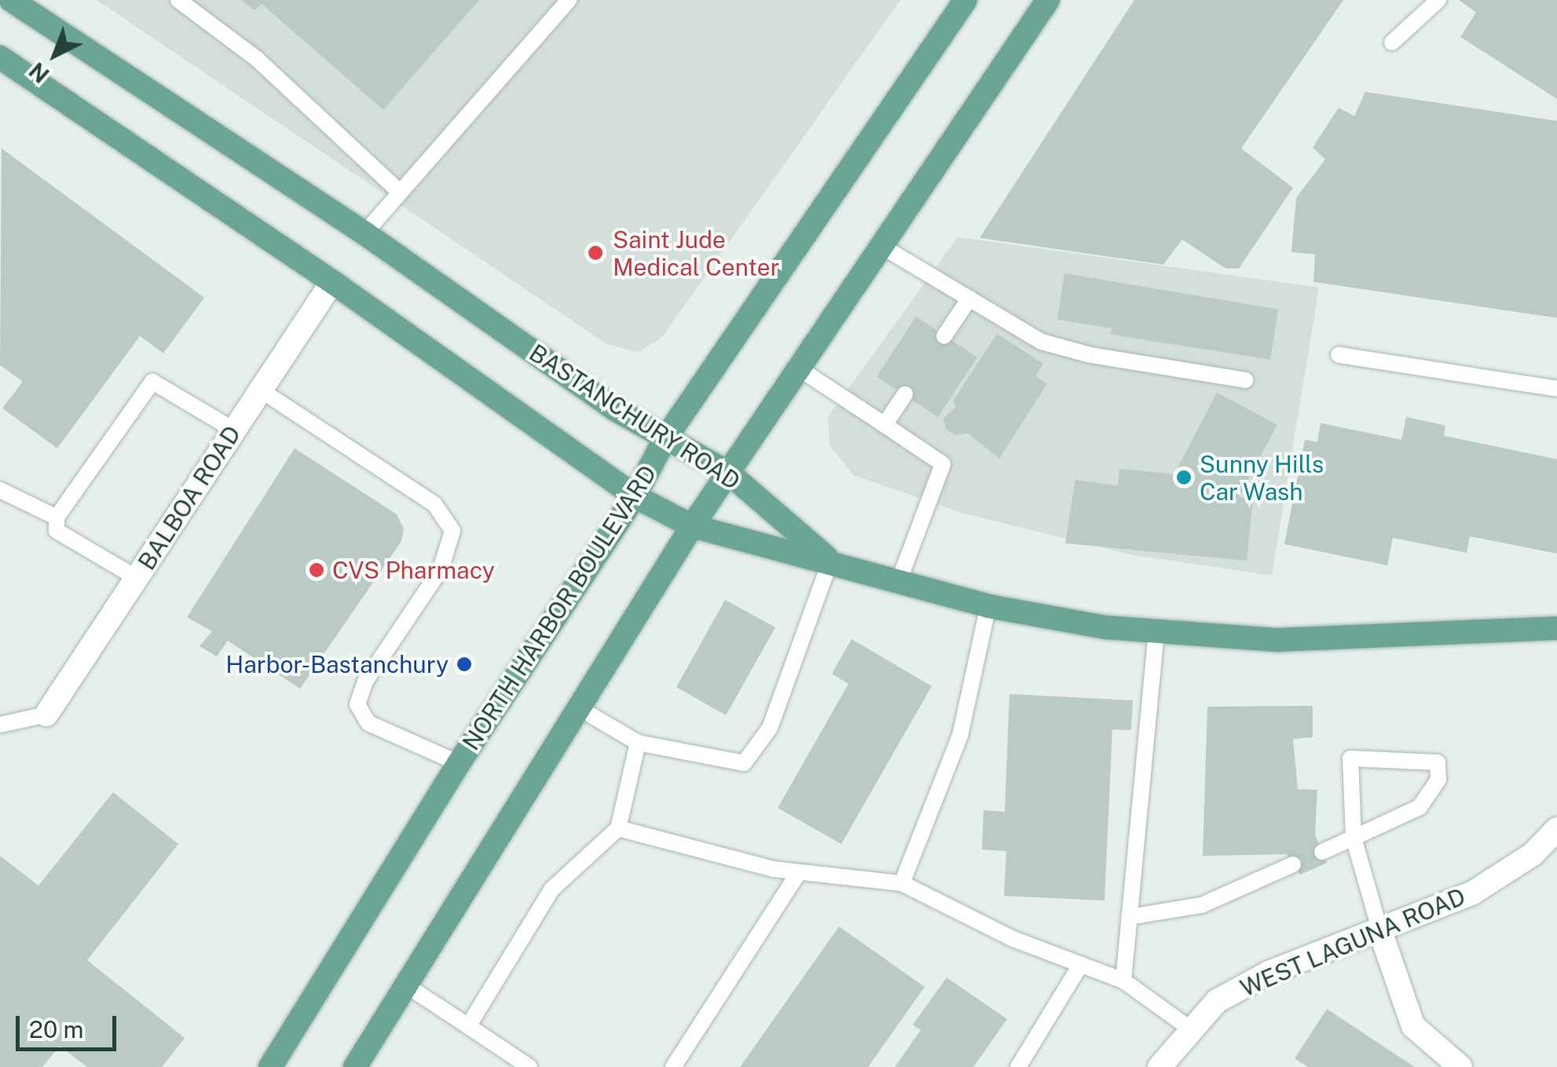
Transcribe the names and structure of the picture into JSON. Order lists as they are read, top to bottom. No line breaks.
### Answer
{"streets":{"main road":["BASTANCHURY ROAD","NORTH HARBOR BOULEVARD"],"street":["BALBOA ROAD","WEST LAGUNA ROAD"]},"crossings":[["BASTANCHURY ROAD","NORTH HARBOR BOULEVARD"]],"places":["Saint Jude Medical Center","Sunny Hills Car Wash","CVS Pharmacy","Harbor-Bastanchury"],"scale_bar":"20 m","north":"bottom left"}
